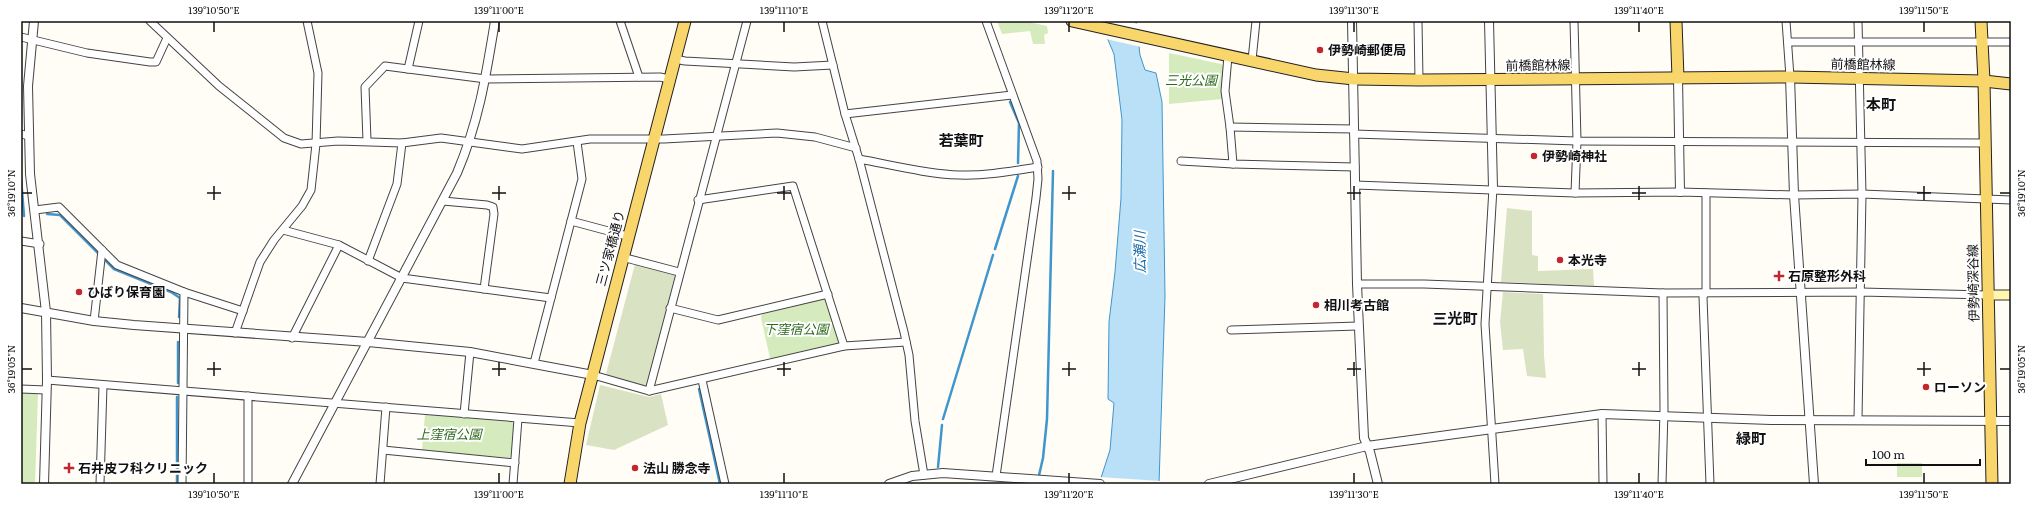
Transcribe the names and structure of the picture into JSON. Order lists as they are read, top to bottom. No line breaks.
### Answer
{"streets":{"main road":["前橋館林線","三ツ家橋通り","伊勢崎深谷線"]},"crossings":[["前橋館林線","伊勢崎深谷線"]],"districts":["本町","若葉町","三光町","緑町"],"water":["広瀬川"],"parks":["三光公園","下窪宿公園","上窪宿公園"],"places":{"other":["伊勢崎郵便局","伊勢崎神社","本光寺","ひばり保育園","相川考古館","ローソン","法山 勝念寺"],"health":["石原整形外科","石井皮フ科クリニック"]},"scale_bar":"100 m","coordinates":["139°10'50\"E","139°11'00\"E","139°11'10\"E","139°11'20\"E","139°11'30\"E","139°11'40\"E","139°11'50\"E","36°19'10\"N","36°19'05\"N"]}
